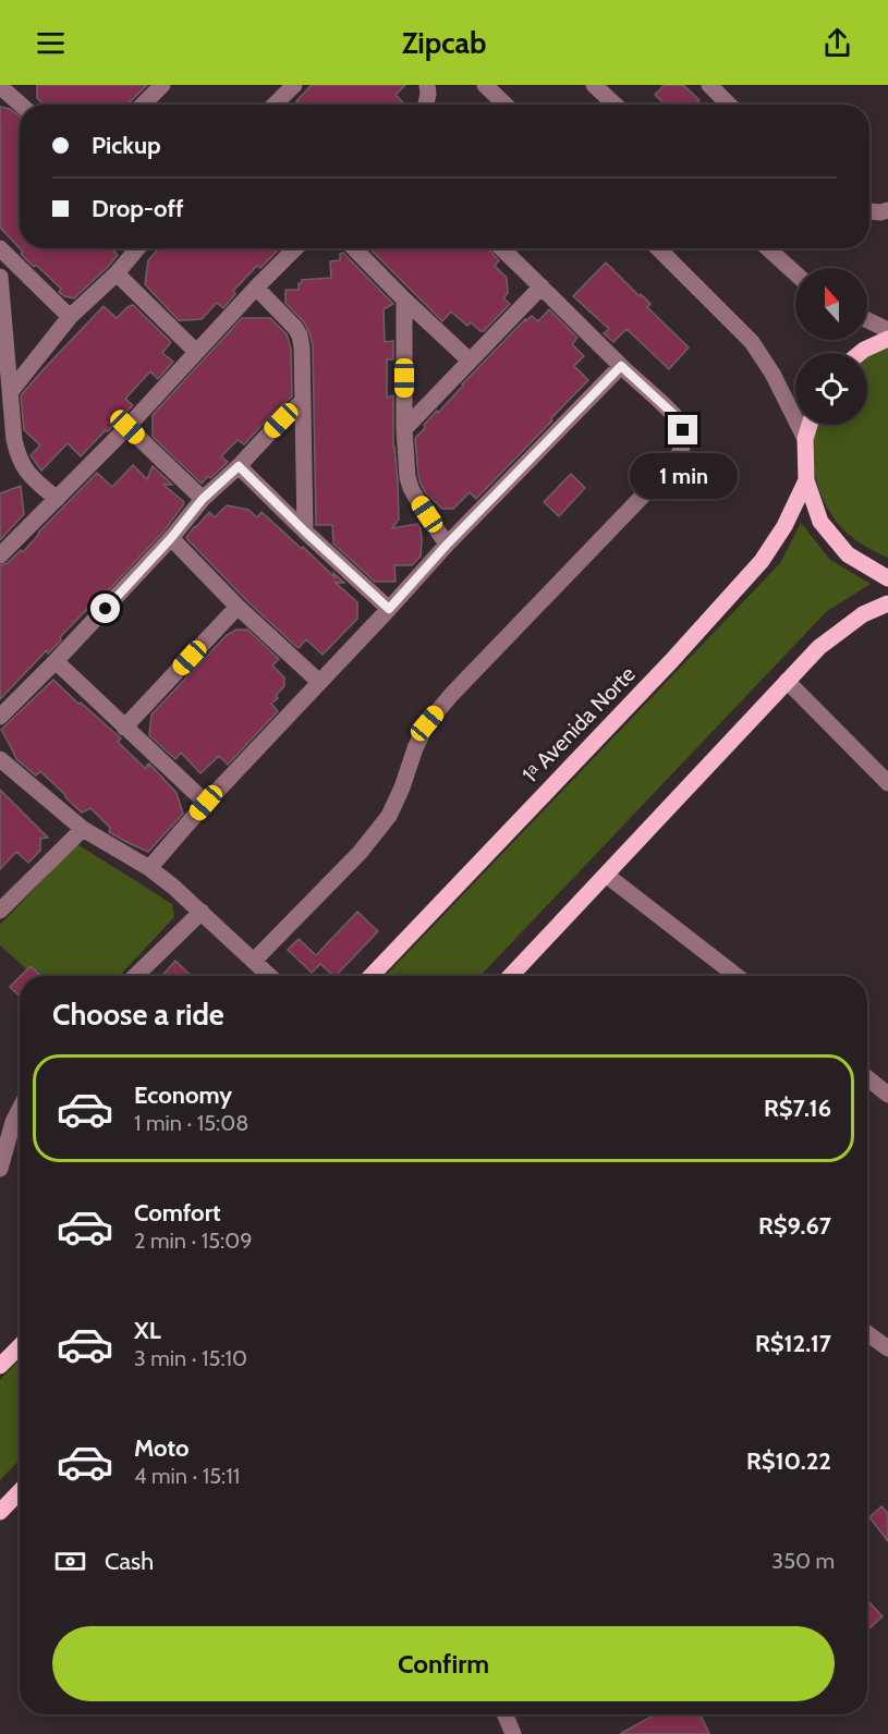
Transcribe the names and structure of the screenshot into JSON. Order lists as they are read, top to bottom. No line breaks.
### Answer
{"streets":{"main road":["1ᵃ Avenida Norte"]},"north":"top","page":{"header":"Zipcab","banner":["Pickup","Drop-off"],"bubble":"1 min","heading":"Choose a ride","list":[{"name":"Economy","note":"1 min · 15:08","value":"R$7.16"},{"name":"Comfort","note":"2 min · 15:09","value":"R$9.67"},{"name":"XL","note":"3 min · 15:10","value":"R$12.17"},{"name":"Moto","note":"4 min · 15:11","value":"R$10.22"}],"pay":["Cash","350 m"],"buttons":"Confirm"}}
